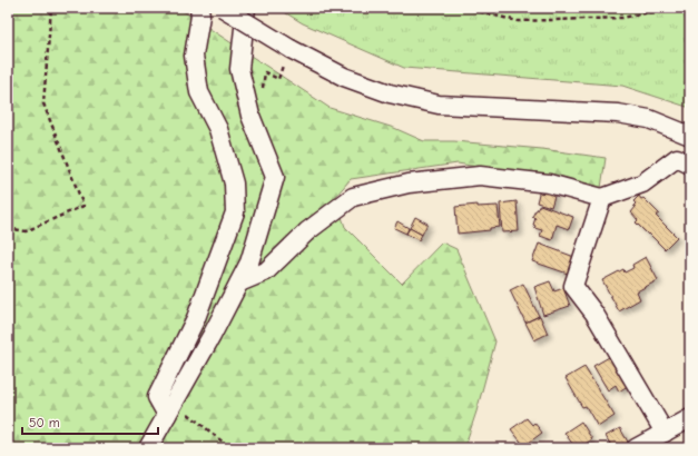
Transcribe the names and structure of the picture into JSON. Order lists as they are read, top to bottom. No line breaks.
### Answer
{"scale_bar":"50 m"}
